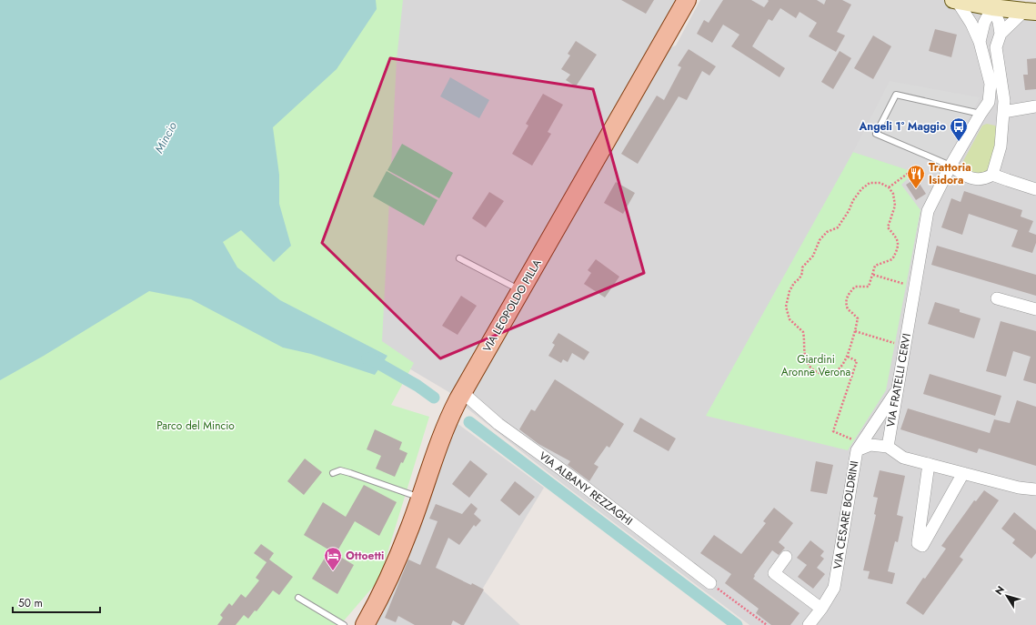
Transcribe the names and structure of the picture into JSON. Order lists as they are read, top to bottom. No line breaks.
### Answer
{"streets":{"main road":["VIA LEOPOLDO PILLA"],"street":["VIA FRATELLI CERVI","VIA ALBANY REZZAGHI","VIA CESARE BOLDRINI"]},"crossings":[["VIA LEOPOLDO PILLA","VIA ALBANY REZZAGHI"],["VIA FRATELLI CERVI","VIA CESARE BOLDRINI"]],"water":["Mincio"],"parks":["Giardini Aronne Verona","Parco del Mincio"],"places":{"bus stop":["Angeli 1° Maggio"],"restaurant":["Trattoria Isidora"],"hotel":["Ottoetti"]},"scale_bar":"50 m","north":"top left"}
